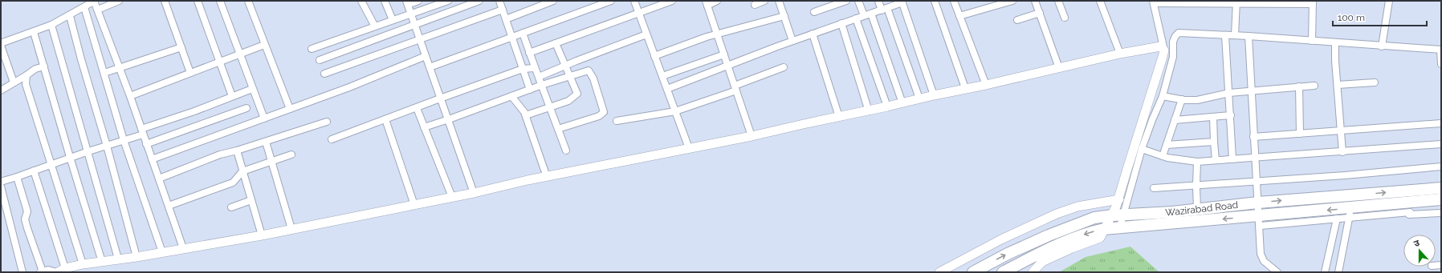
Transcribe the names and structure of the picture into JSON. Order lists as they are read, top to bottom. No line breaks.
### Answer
{"streets":{"highway":["Wazirabad Road"]},"scale_bar":"100 m","north":"top"}
